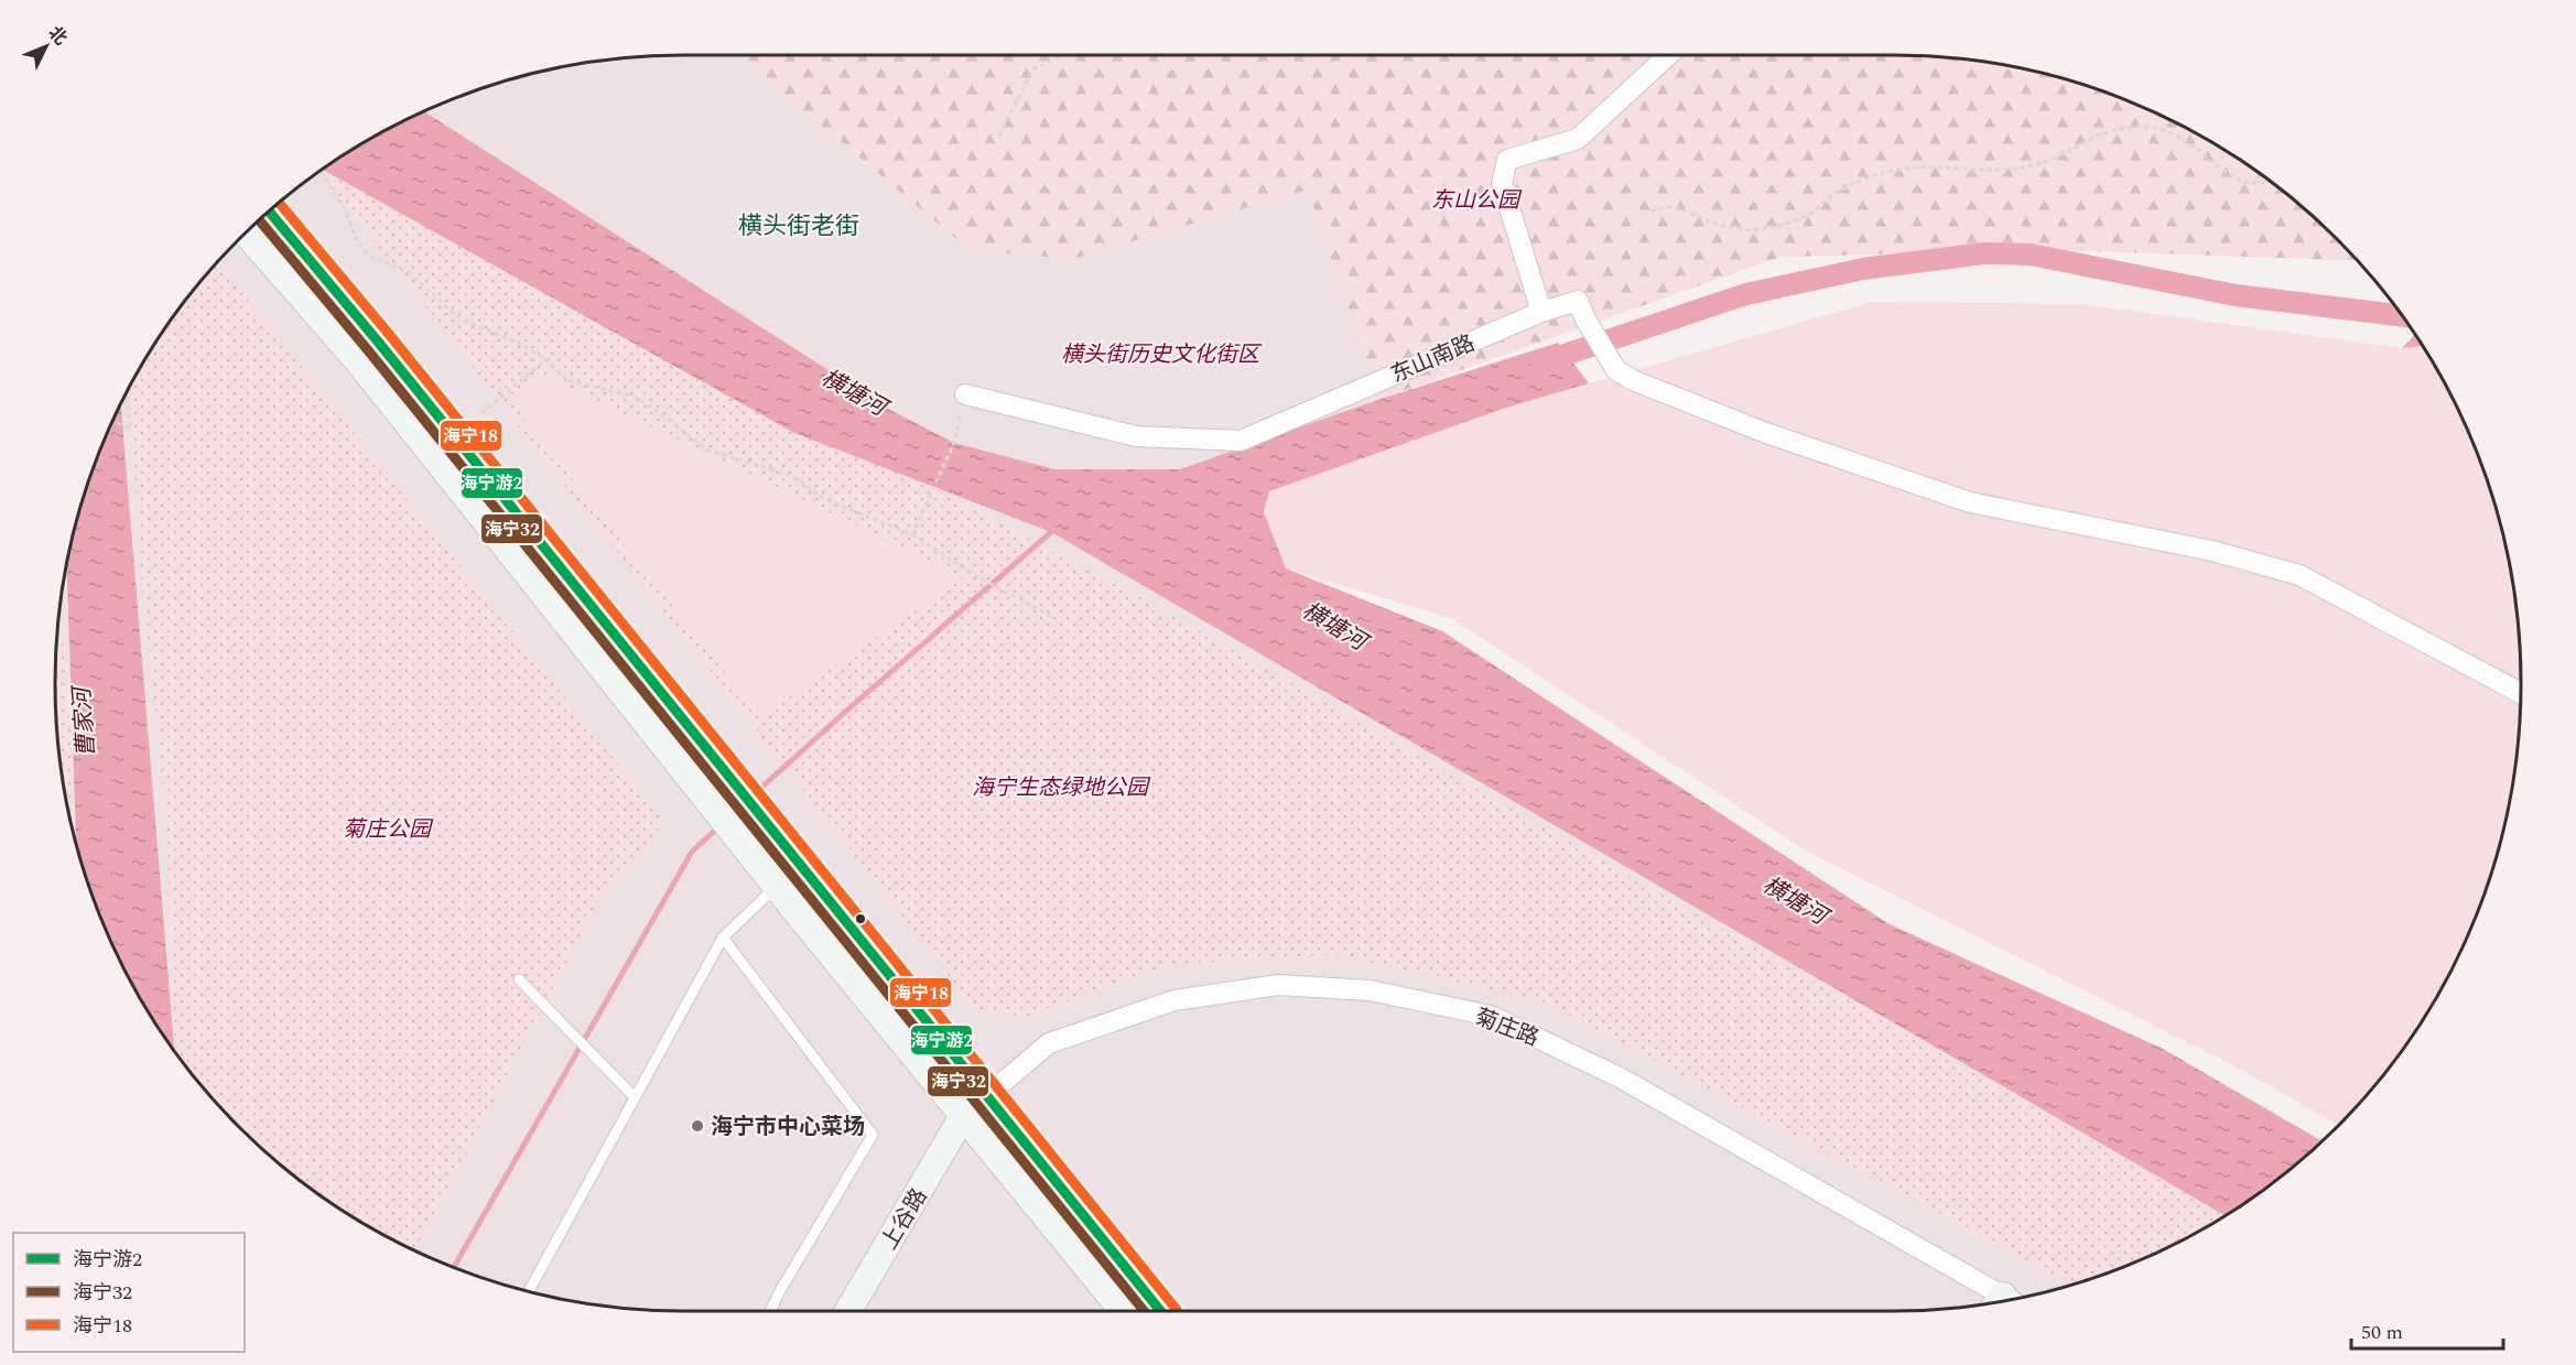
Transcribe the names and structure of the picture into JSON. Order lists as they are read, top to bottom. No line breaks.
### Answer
{"streets":{"main road":["上谷路"],"street":["东山南路","菊庄路"]},"crossings":[["菊庄路","上谷路"]],"districts":["横头街老街"],"water":["横塘河","曹家河"],"parks":["东山公园","横头街历史文化街区","海宁生态绿地公园","菊庄公园"],"places":["海宁市中心菜场"],"lines":["transit line 海宁18","transit line 海宁游2","transit line 海宁32"],"legend":["海宁游2","海宁32","海宁18"],"scale_bar":"50 m","north":"top right"}
